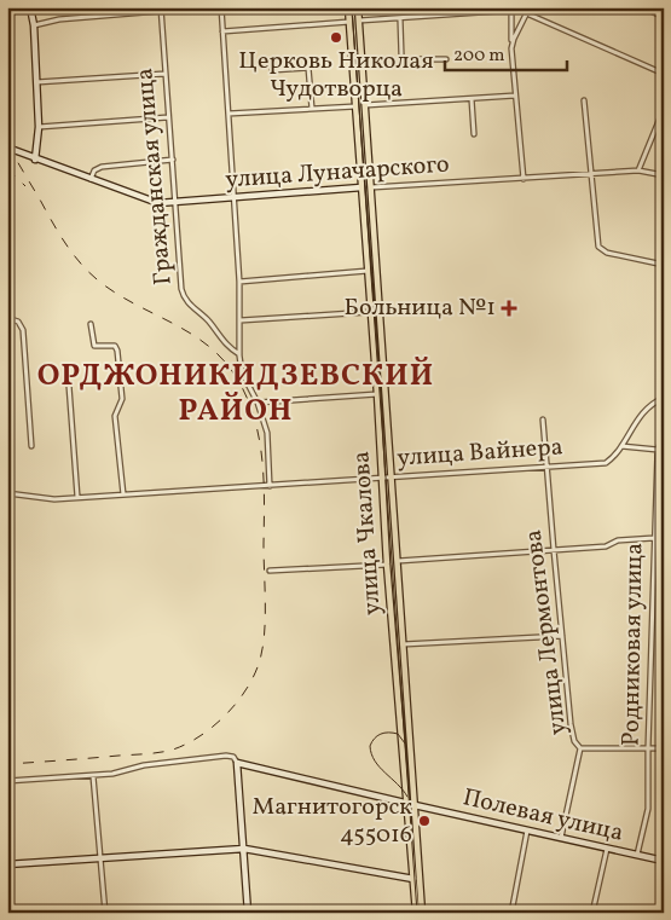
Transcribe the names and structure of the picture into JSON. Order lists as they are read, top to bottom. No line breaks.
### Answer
{"streets":{"main road":["улица Луначарского","улица Чкалова"],"street":["Гражданская улица","улица Вайнера","улица Лермонтова","Родниковая улица","Полевая улица"]},"crossings":[["улица Луначарского","Гражданская улица"],["улица Луначарского","улица Чкалова"],["улица Вайнера","улица Чкалова"],["улица Вайнера","улица Лермонтова"],["улица Чкалова","Полевая улица"],["улица Лермонтова","Полевая улица"],["Родниковая улица","Полевая улица"]],"districts":["ОРДЖОНИКИДЗЕВСКИЙ РАЙОН"],"places":{"other":["Церковь Николая Чудотворца","Магнитогорск 455016"],"health":["Больница №1"]},"scale_bar":"200 m"}
